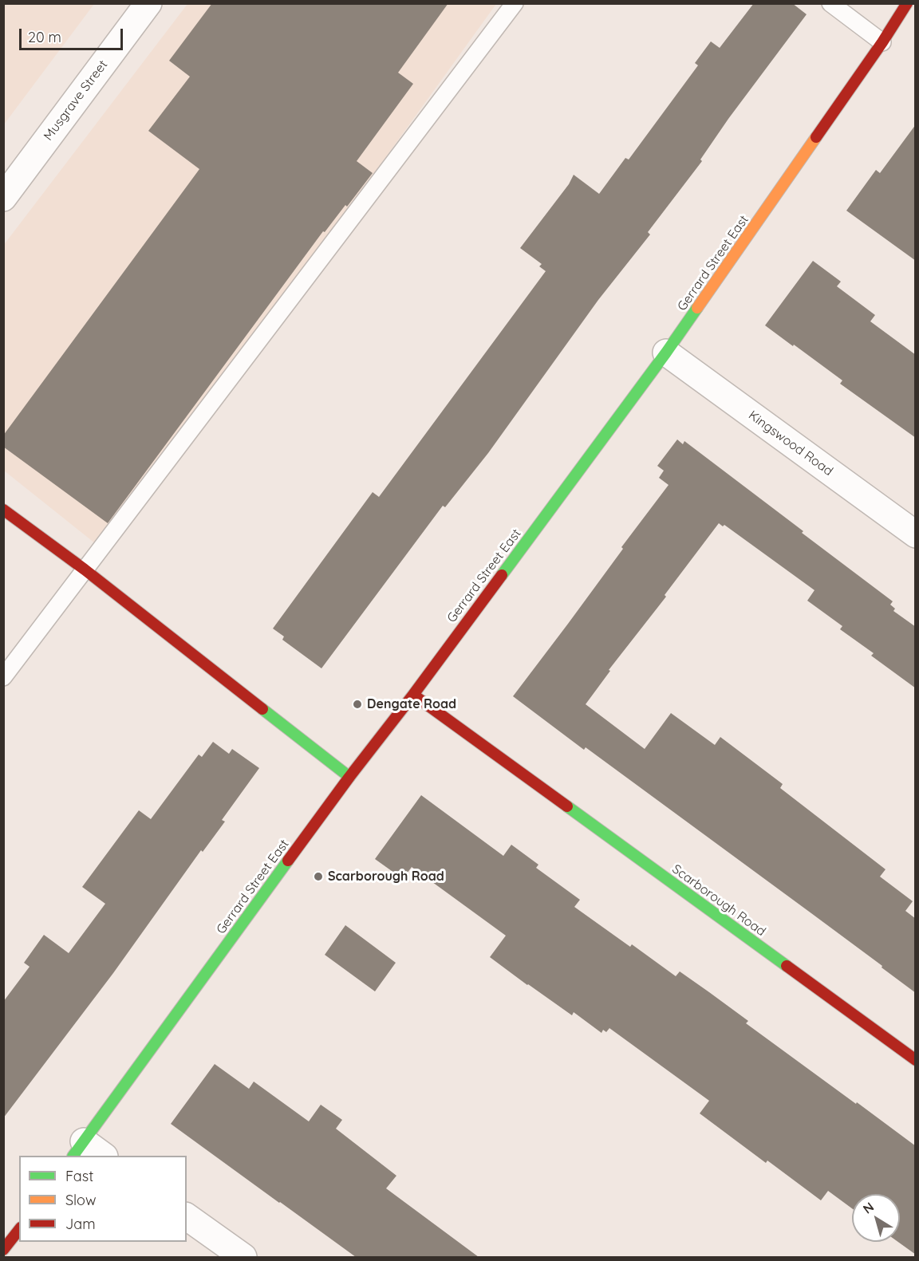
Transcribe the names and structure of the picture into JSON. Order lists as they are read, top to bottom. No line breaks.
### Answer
{"streets":{"main road":["Gerrard Street East","Scarborough Road"],"street":["Musgrave Street","Kingswood Road"]},"crossings":[["Gerrard Street East","Kingswood Road"],["Gerrard Street East","Scarborough Road"]],"places":["Dengate Road","Scarborough Road"],"legend":["Fast","Slow","Jam"],"scale_bar":"20 m","north":"top left"}
